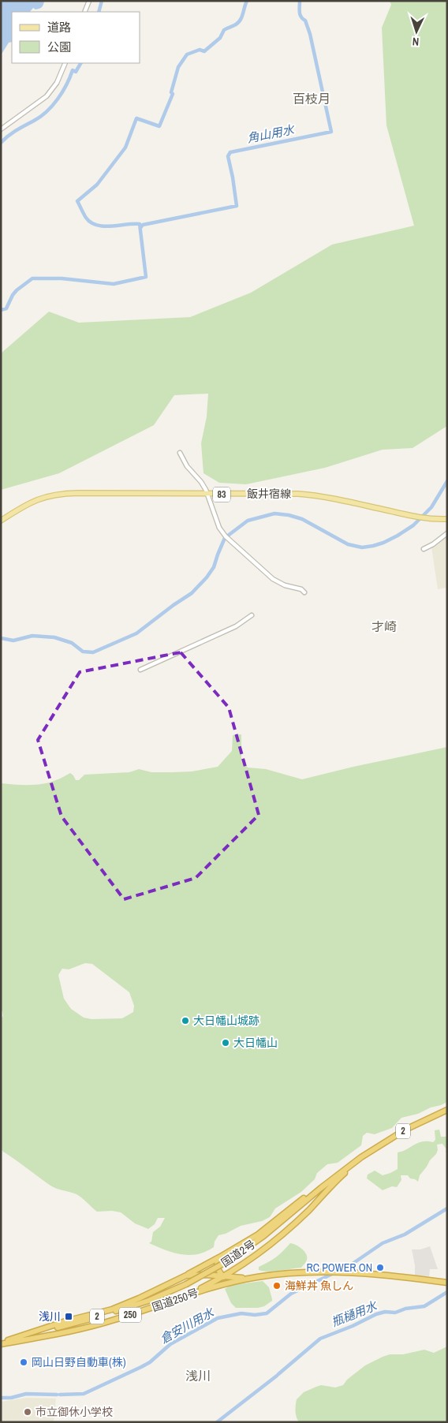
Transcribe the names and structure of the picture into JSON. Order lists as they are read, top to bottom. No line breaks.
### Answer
{"streets":{"highway":["2","国道2号","国道250号","250"],"main road":["飯井宿線","83"]},"crossings":[["国道2号","国道250号"]],"districts":["百枝月","才崎","浅川"],"water":["角山用水","瓶樋用水","倉安川用水"],"places":{"other":["大日幡山城跡","大日幡山","RC POWER ON","海鮮丼 魚しん","岡山日野自動車(株)","市立御休小学校"],"transit":["浅川"]},"legend":["道路","公園"],"north":"bottom"}
